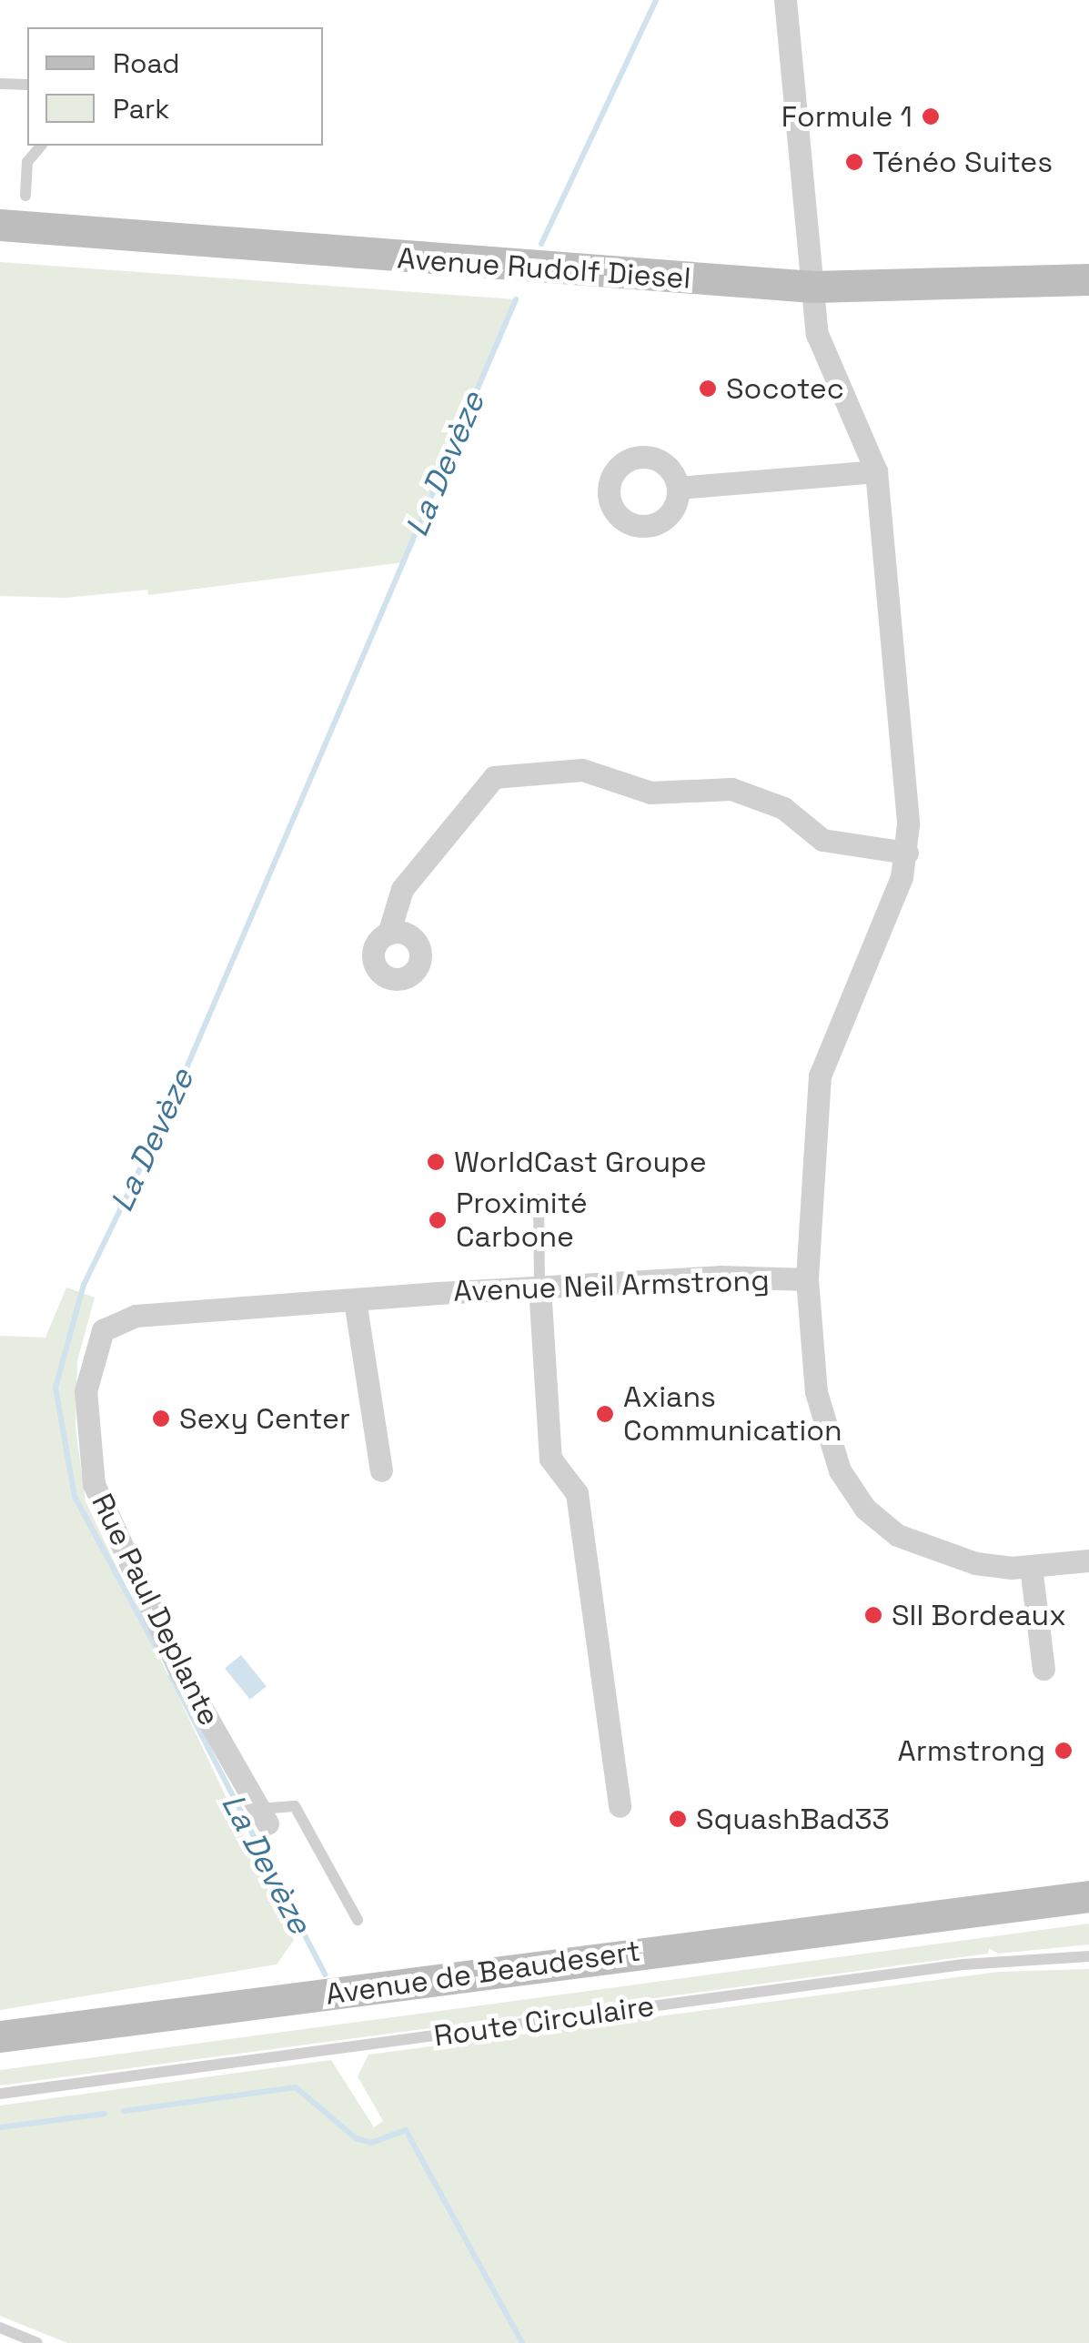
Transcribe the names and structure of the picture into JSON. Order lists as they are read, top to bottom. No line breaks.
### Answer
{"streets":{"main road":["Avenue Rudolf Diesel","Avenue de Beaudesert"],"street":["Avenue Neil Armstrong","Rue Paul Deplante"],"lane":["Route Circulaire"]},"crossings":[["Avenue Neil Armstrong","Rue Paul Deplante"]],"water":["La Devèze"],"places":["Formule 1","Ténéo Suites","Socotec","WorldCast Groupe","Proximité Carbone","Axians Communication","Sexy Center","SII Bordeaux","Armstrong","SquashBad33"],"legend":["Road","Park"]}
